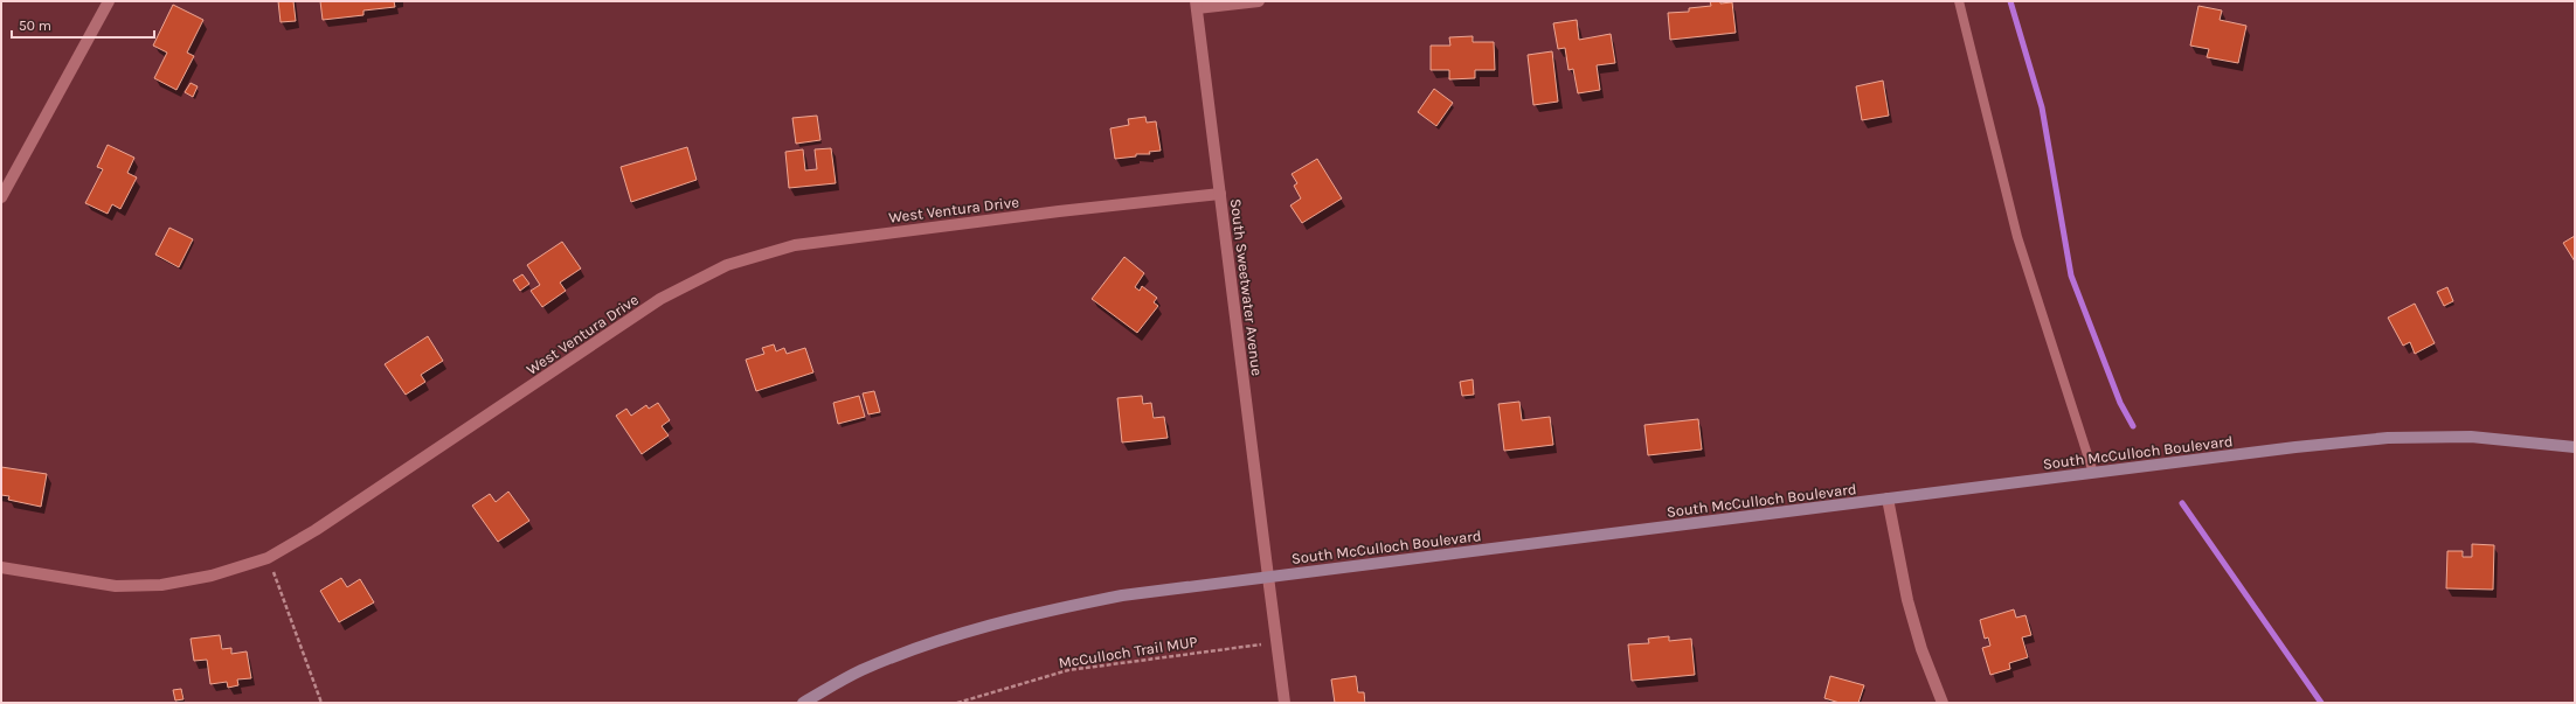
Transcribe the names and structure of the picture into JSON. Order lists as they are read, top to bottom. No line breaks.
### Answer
{"streets":{"main road":["South McCulloch Boulevard"],"street":["West Ventura Drive","South Sweetwater Avenue"],"path":["McCulloch Trail MUP"]},"crossings":[["West Ventura Drive","South Sweetwater Avenue"],["South Sweetwater Avenue","South McCulloch Boulevard"],["South Sweetwater Avenue","McCulloch Trail MUP"]],"scale_bar":"50 m"}
